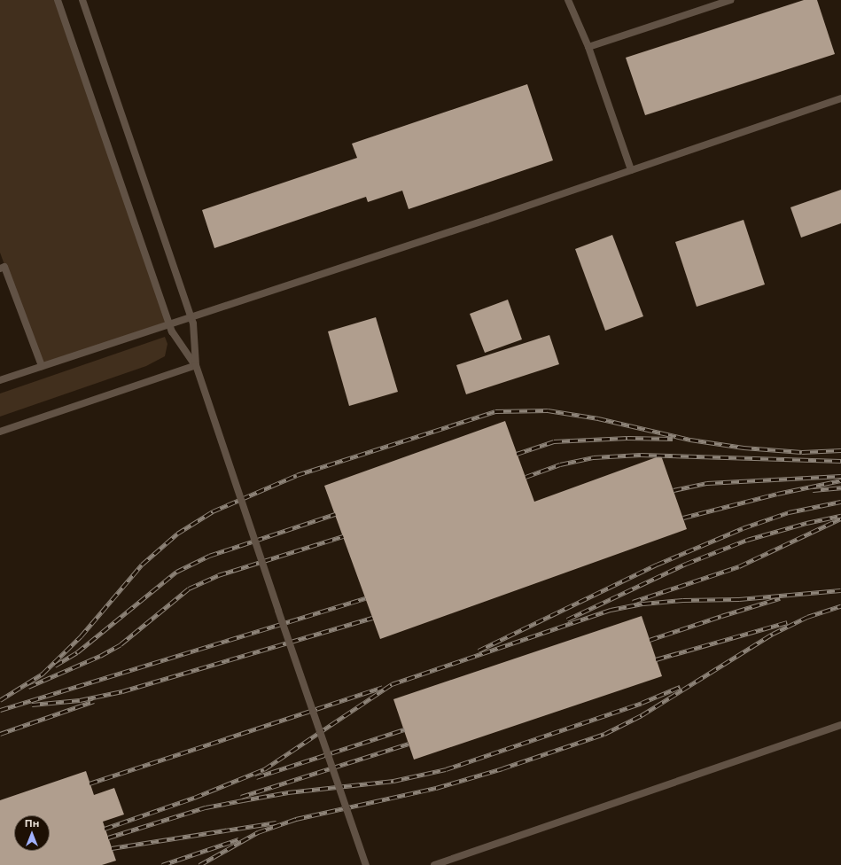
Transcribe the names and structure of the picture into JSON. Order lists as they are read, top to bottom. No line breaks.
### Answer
{"north":"top"}
